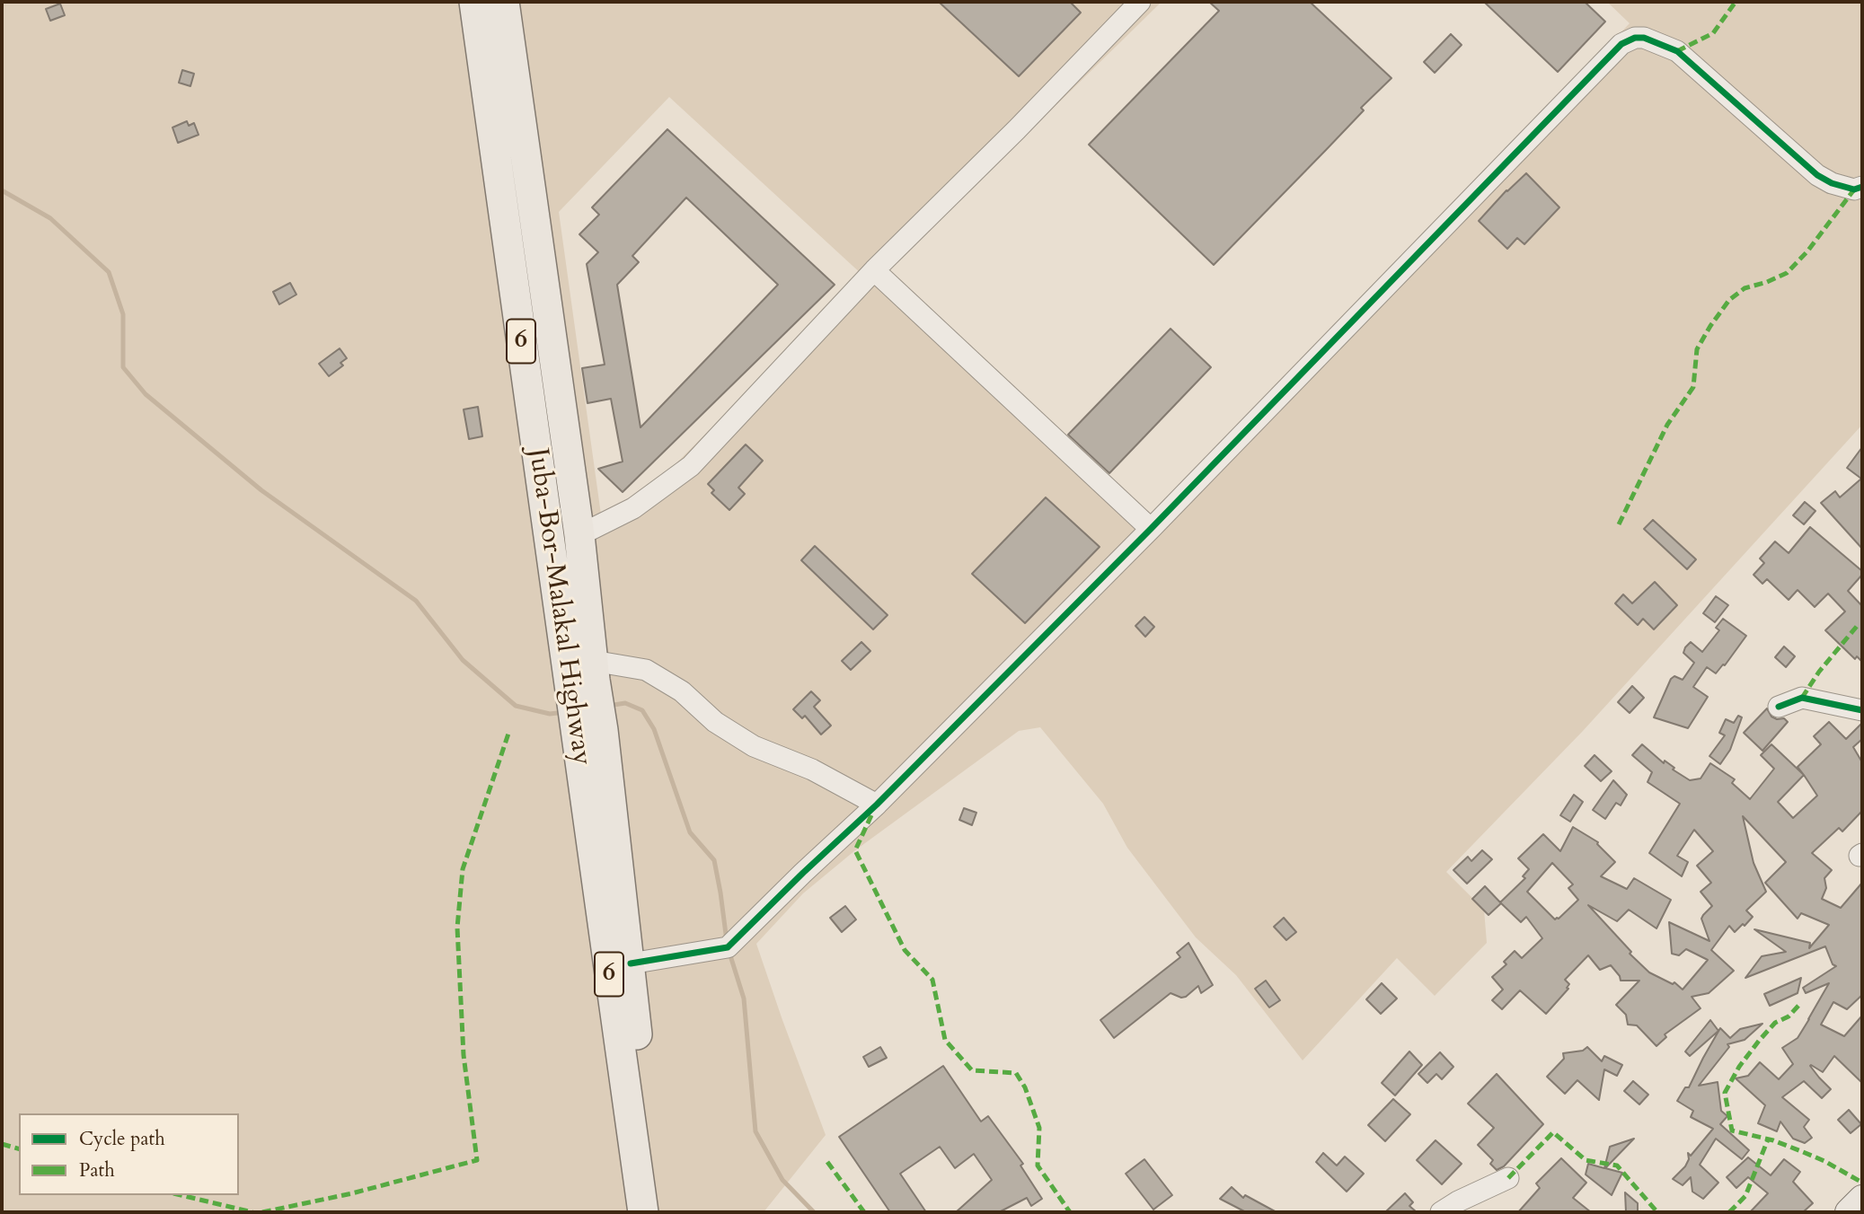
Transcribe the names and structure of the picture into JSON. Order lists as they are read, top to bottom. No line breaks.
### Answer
{"streets":{"highway":["6","Juba-Bor-Malakal Highway"]},"legend":["Cycle path","Path"]}
